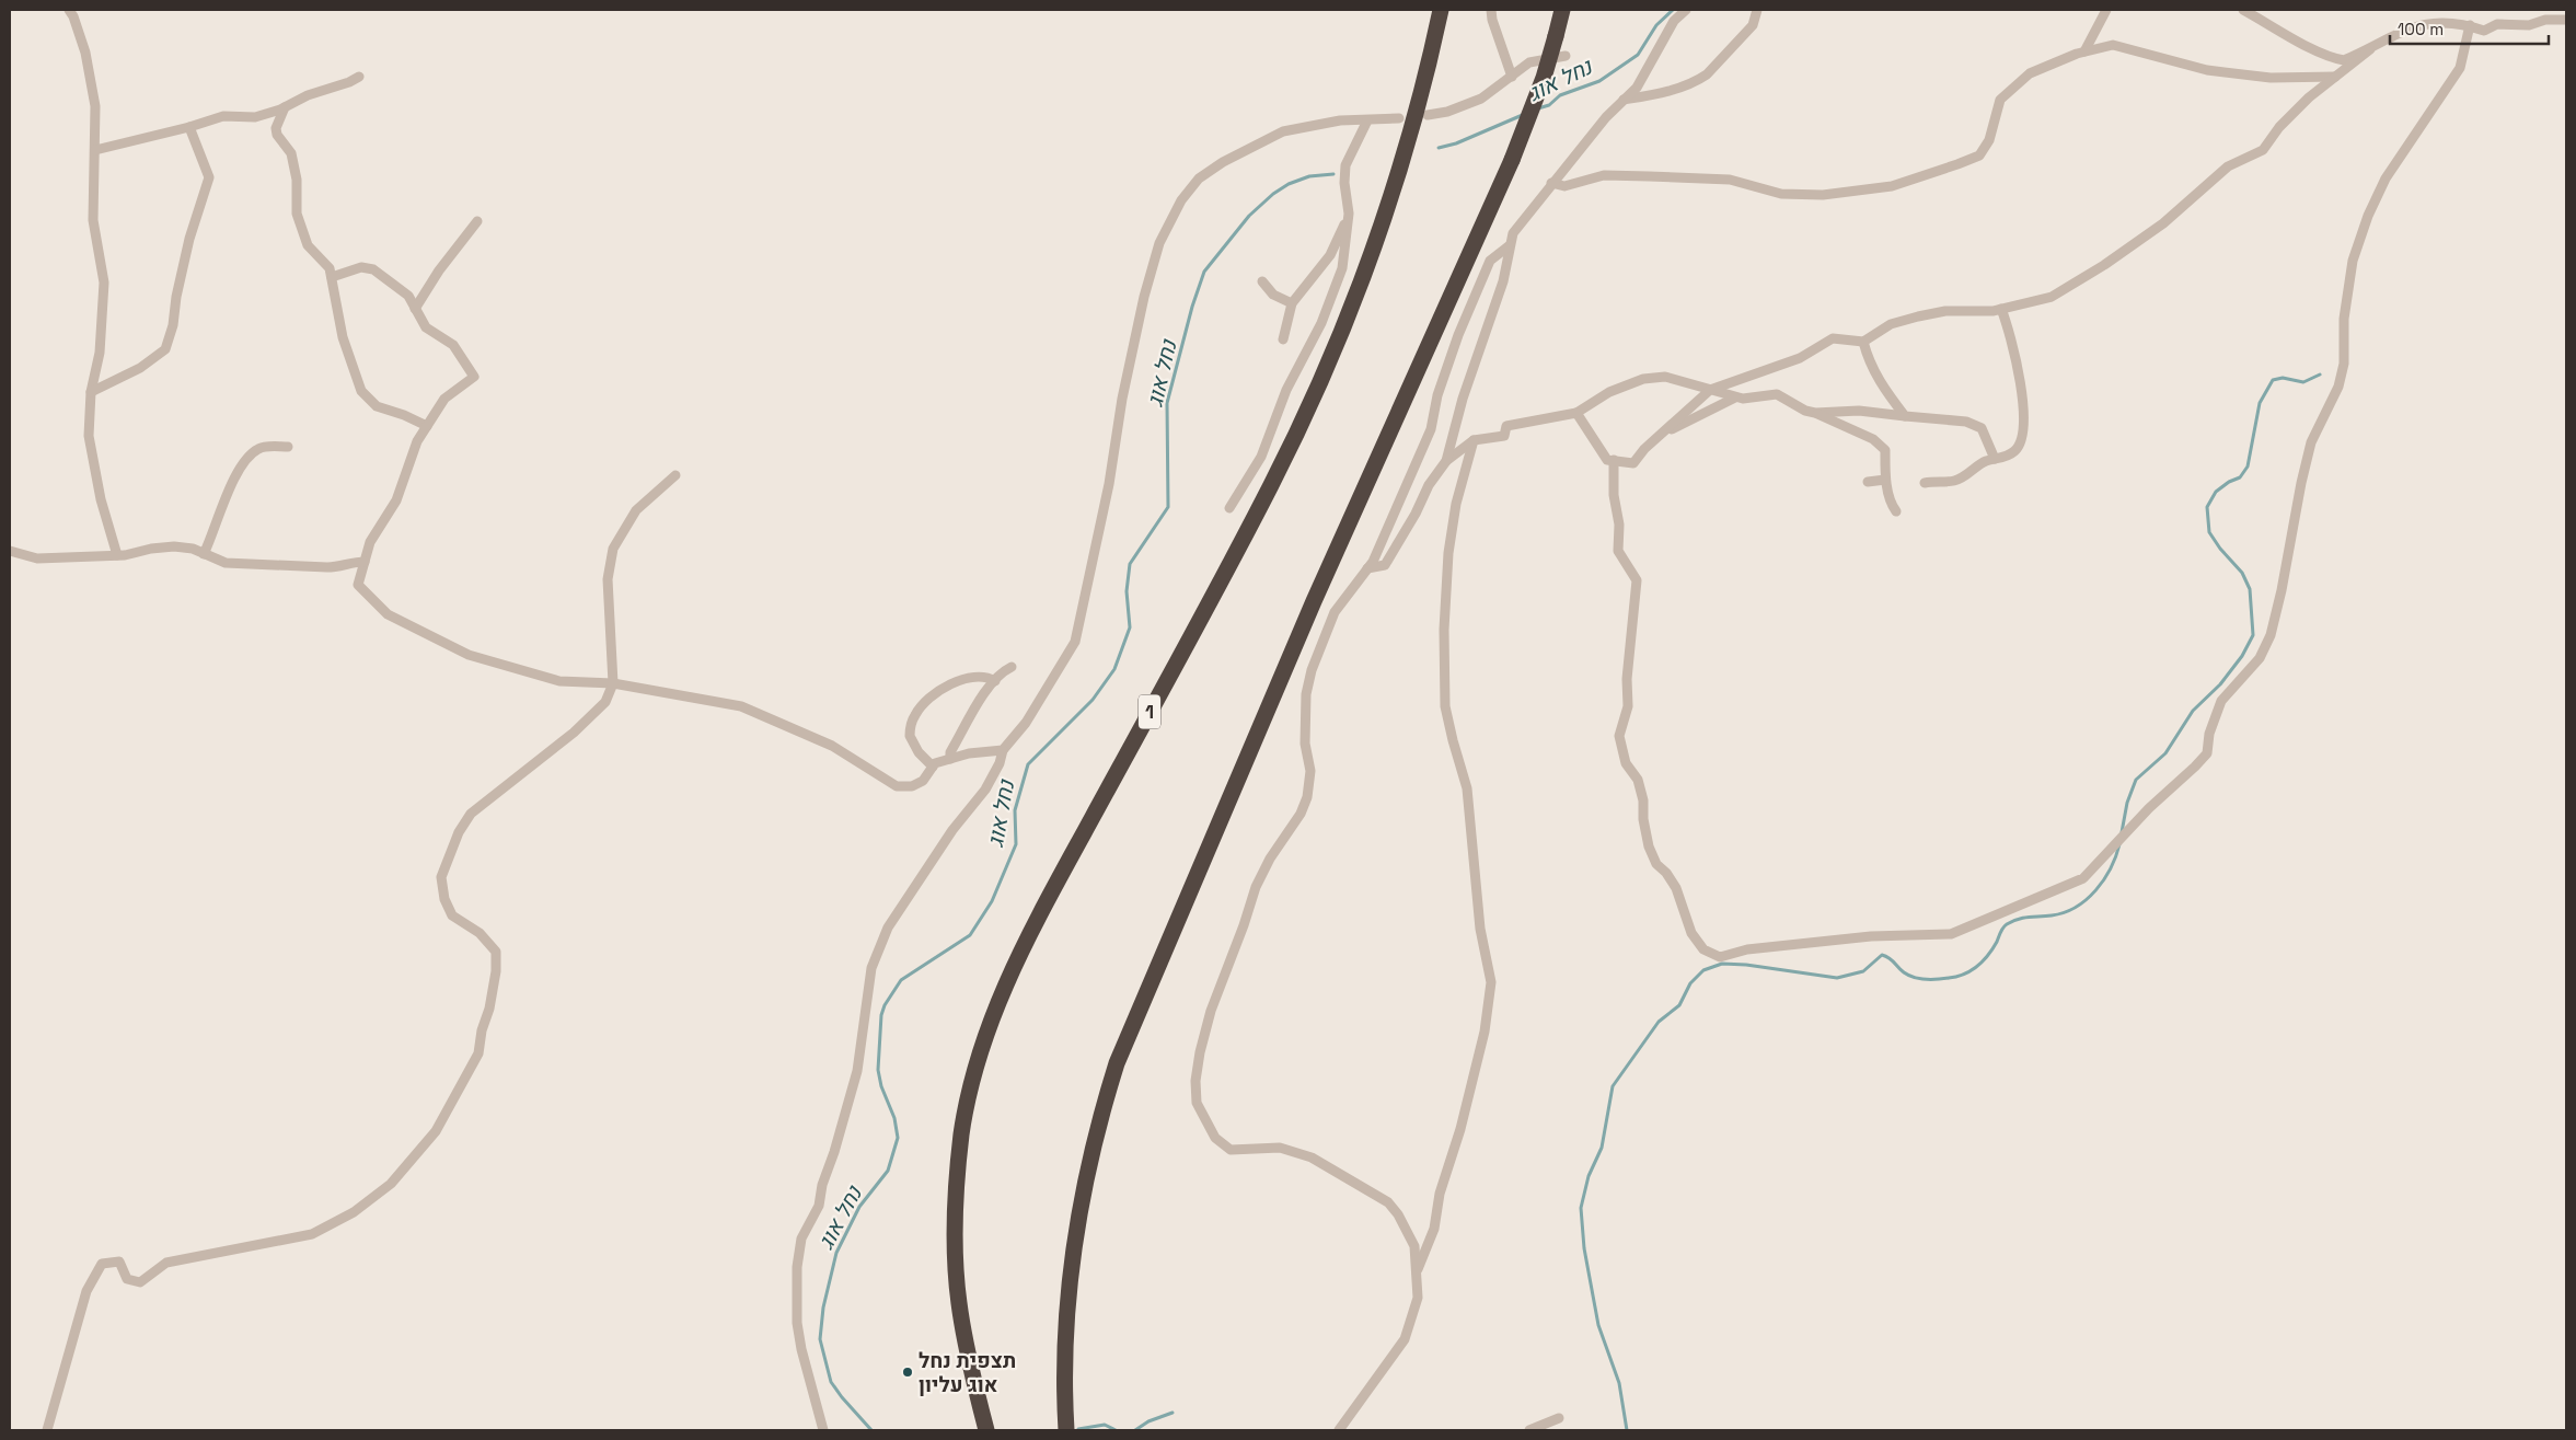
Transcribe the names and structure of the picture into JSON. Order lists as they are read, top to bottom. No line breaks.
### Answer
{"streets":{"highway":["1"]},"water":["נחל אוג"],"places":["תצפית נחל אוג עליון"],"scale_bar":"100 m"}
